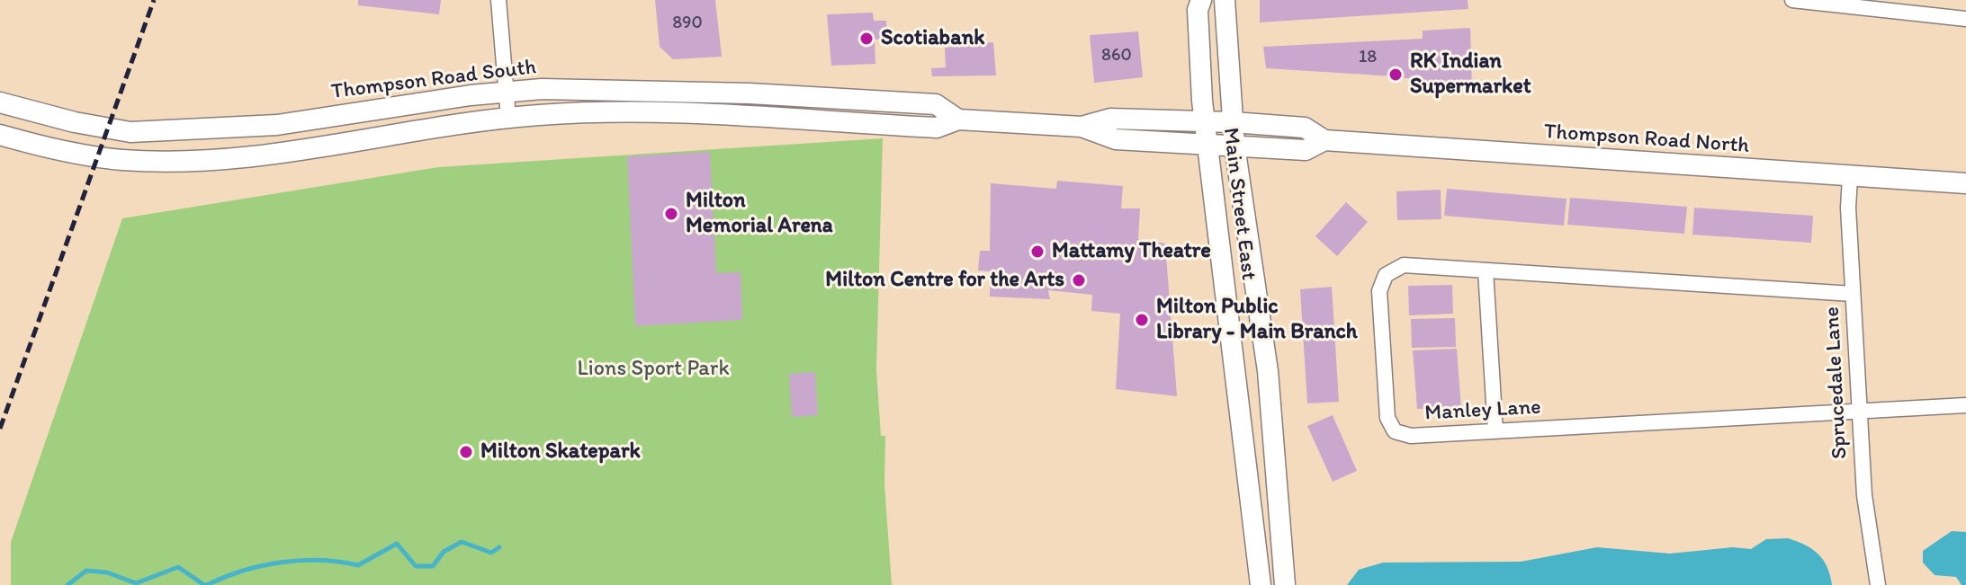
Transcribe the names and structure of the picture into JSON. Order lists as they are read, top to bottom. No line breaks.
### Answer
{"streets":{"main road":["Thompson Road South","Thompson Road North","Main Street East"],"street":["Sprucedale Lane","Manley Lane"]},"crossings":[["Thompson Road South","Thompson Road North"],["Thompson Road South","Main Street East"],["Thompson Road North","Main Street East"],["Thompson Road North","Sprucedale Lane"],["Sprucedale Lane","Manley Lane"]],"parks":["Lions Sport Park"],"places":["Scotiabank","RK Indian Supermarket","Milton Memorial Arena","Mattamy Theatre","Milton Centre for the Arts","Milton Public Library - Main Branch","Milton Skatepark"],"house_numbers":["890","860","18"]}
